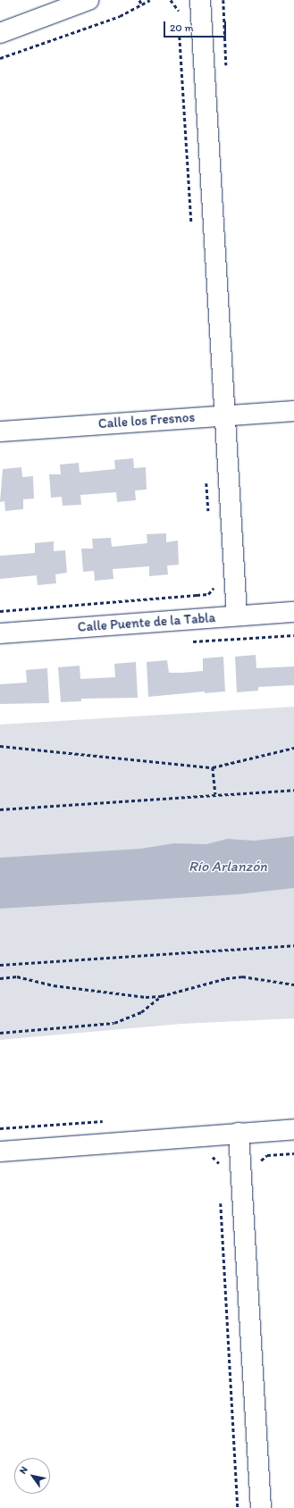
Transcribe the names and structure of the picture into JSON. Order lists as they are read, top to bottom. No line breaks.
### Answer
{"streets":{"street":["Calle los Fresnos","Calle Puente de la Tabla"]},"water":["Río Arlanzón"],"scale_bar":"20 m","north":"top left"}
